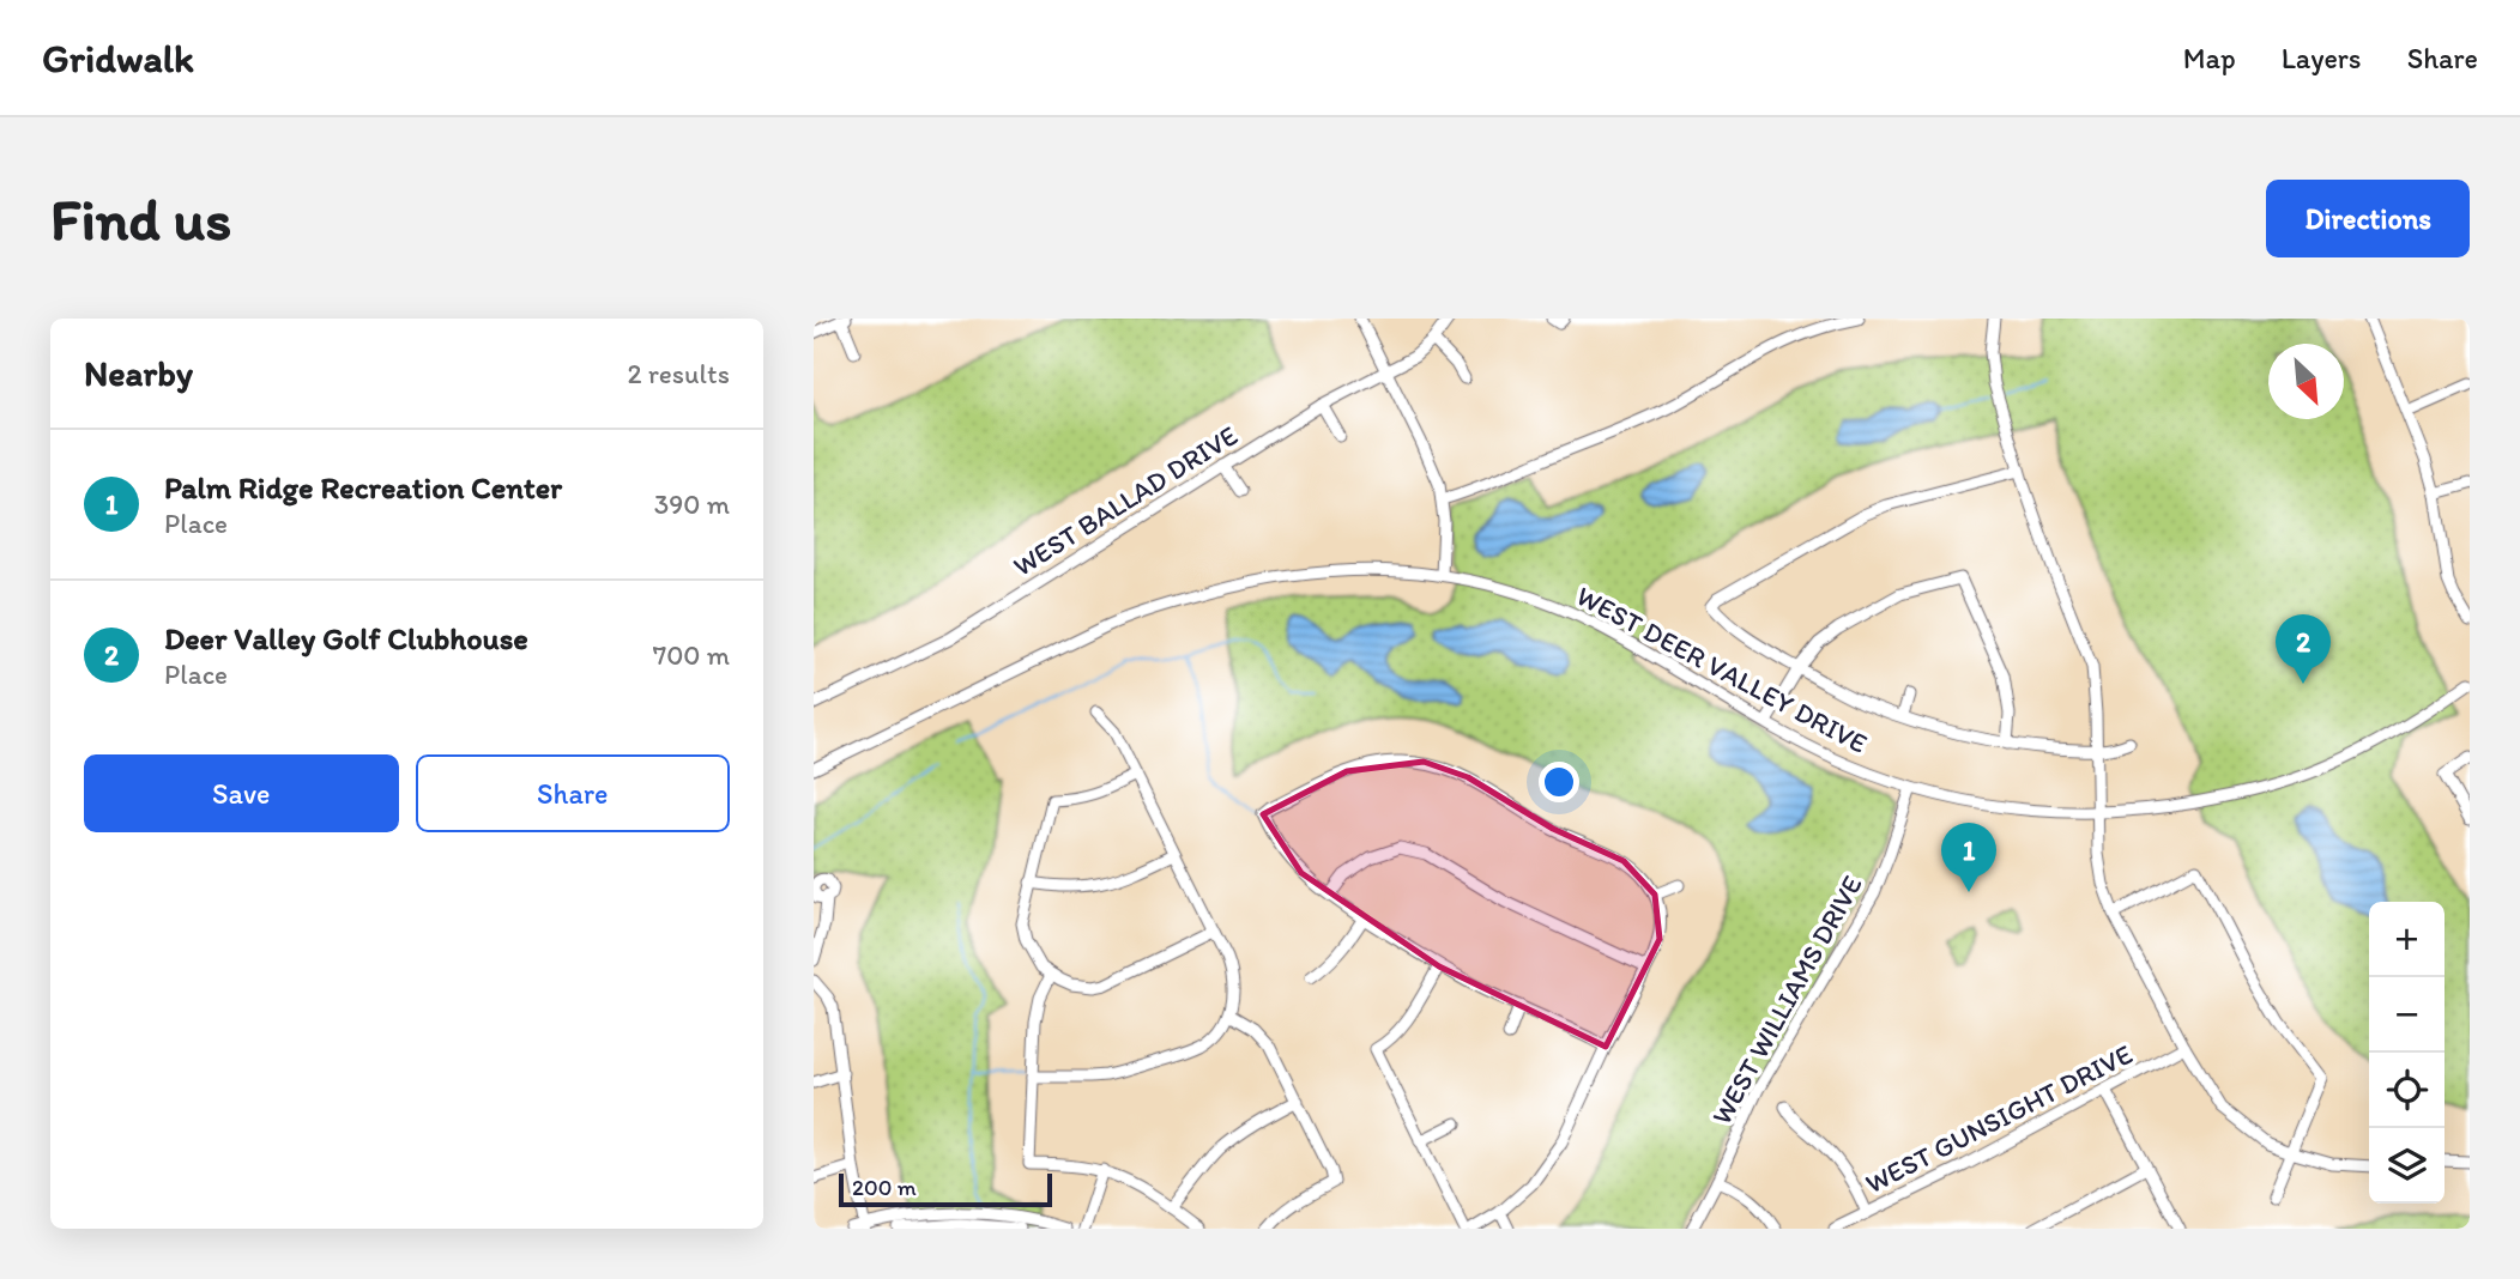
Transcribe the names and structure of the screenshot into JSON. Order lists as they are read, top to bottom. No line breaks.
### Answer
{"streets":{"street":["WEST BALLAD DRIVE","WEST DEER VALLEY DRIVE","WEST WILLIAMS DRIVE","WEST GUNSIGHT DRIVE"]},"crossings":[["WEST DEER VALLEY DRIVE","WEST WILLIAMS DRIVE"]],"scale_bar":"200 m","north":"bottom right","page":{"header":"Gridwalk","nav":["Map","Layers","Share"],"buttons":["Directions",["Save","Share"]],"title":"Find us","heading":["Nearby","2 results"],"list":[{"mark":"1","name":"Palm Ridge Recreation Center","note":"Place","value":"390 m"},{"mark":"2","name":"Deer Valley Golf Clubhouse","note":"Place","value":"700 m"}],"pins":["2","1"],"map_buttons":["+","−"],"scale":"200 m"}}
